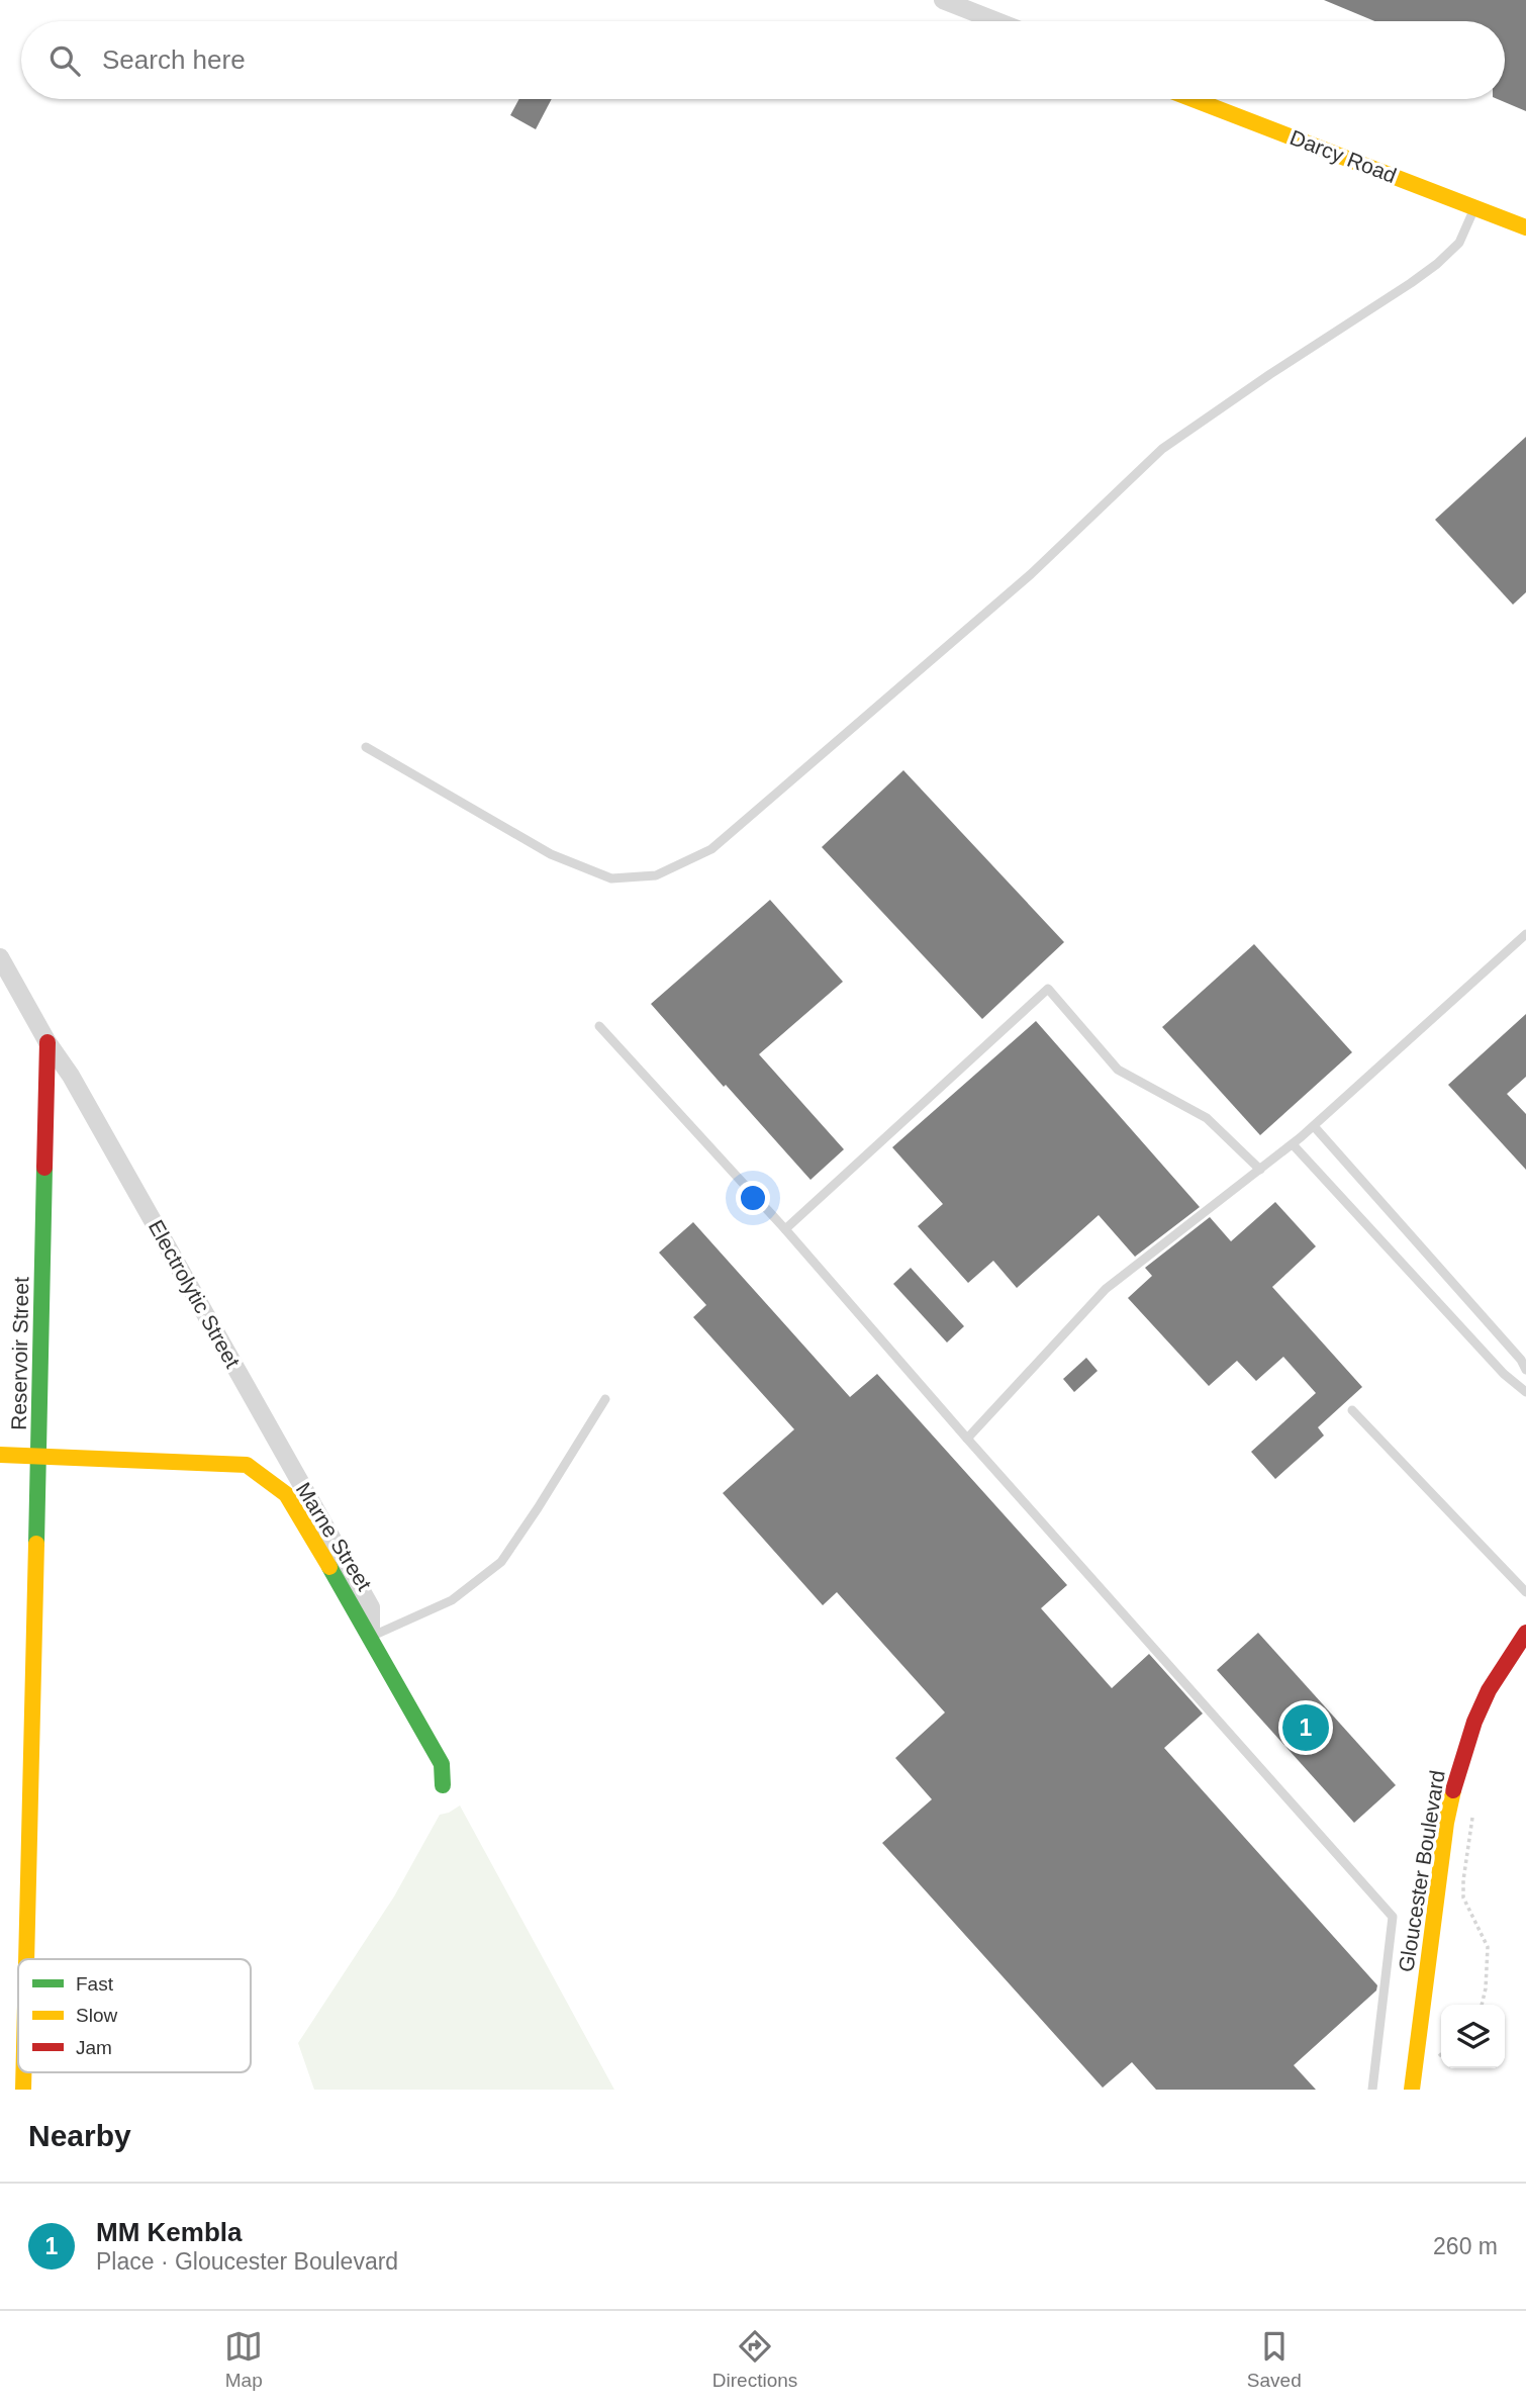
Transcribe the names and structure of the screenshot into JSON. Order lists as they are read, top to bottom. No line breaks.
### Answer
{"streets":{"street":["Darcy Road","Electrolytic Street","Reservoir Street","Marne Street","Gloucester Boulevard"]},"crossings":[["Electrolytic Street","Reservoir Street"],["Electrolytic Street","Marne Street"],["Reservoir Street","Marne Street"]],"legend":["Fast","Slow","Jam"],"page":{"search":"Search here","pins":"1","heading":"Nearby","list":[{"mark":"1","name":"MM Kembla","note":"Place · Gloucester Boulevard","value":"260 m"}],"nav":["Map","Directions","Saved"]}}
